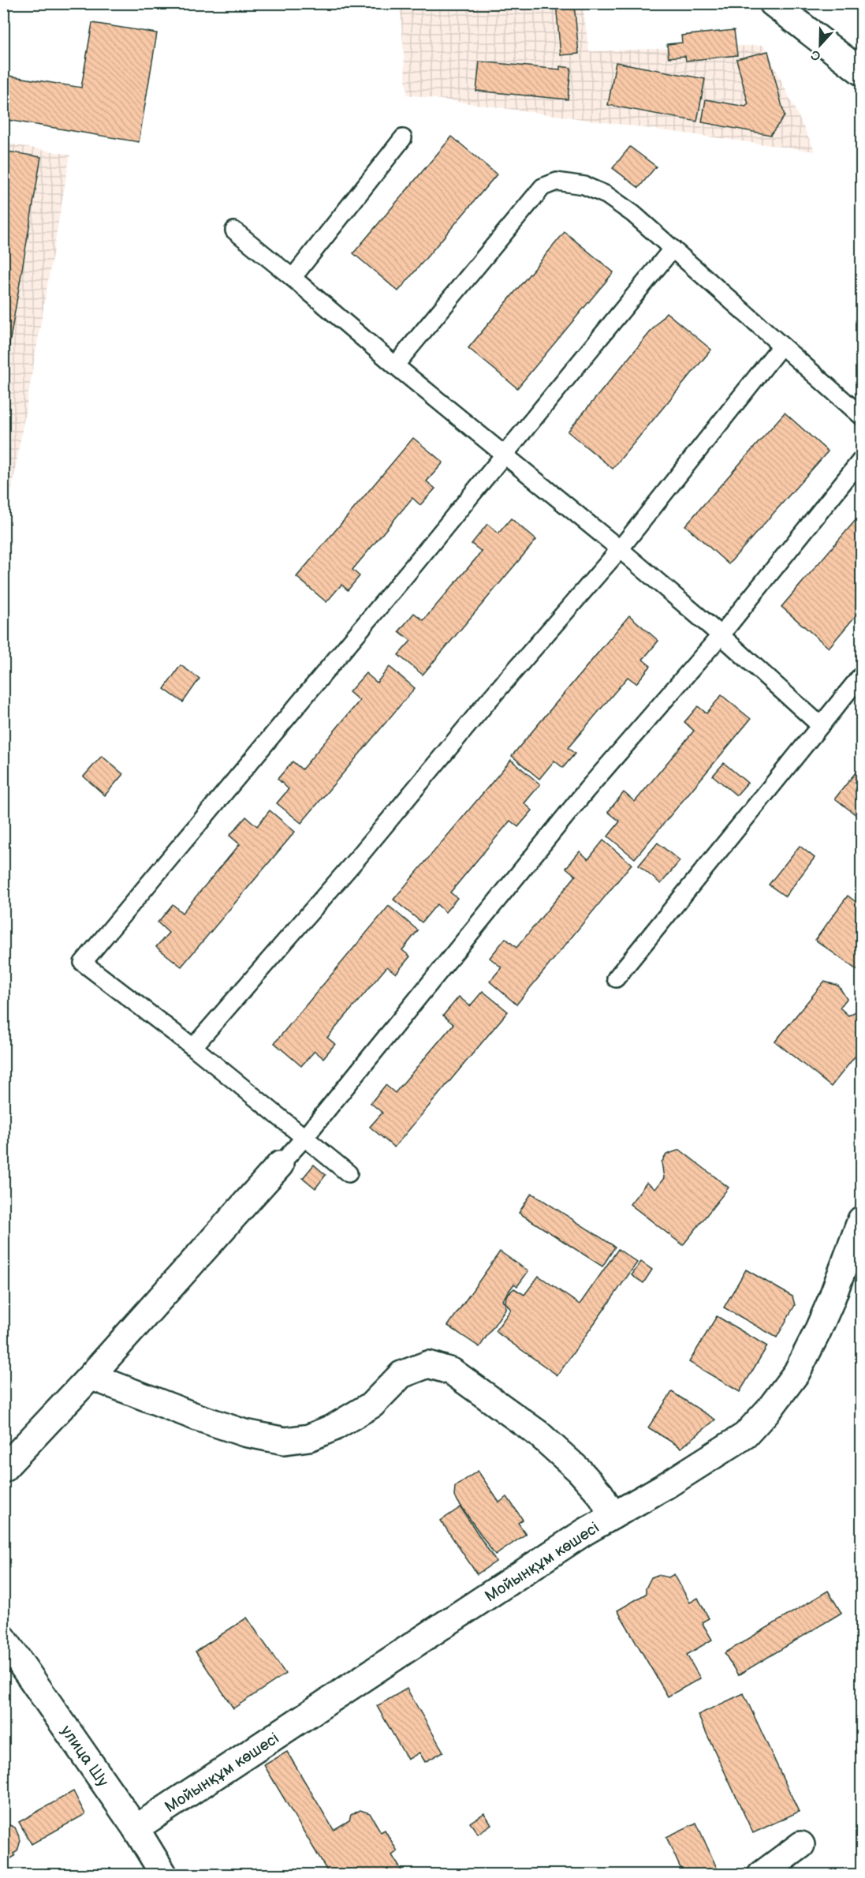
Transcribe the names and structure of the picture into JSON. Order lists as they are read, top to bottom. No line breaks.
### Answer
{"streets":{"street":["Мойынқұм көшесі","улица Шу"]},"crossings":[["Мойынқұм көшесі","улица Шу"]],"north":"bottom"}
